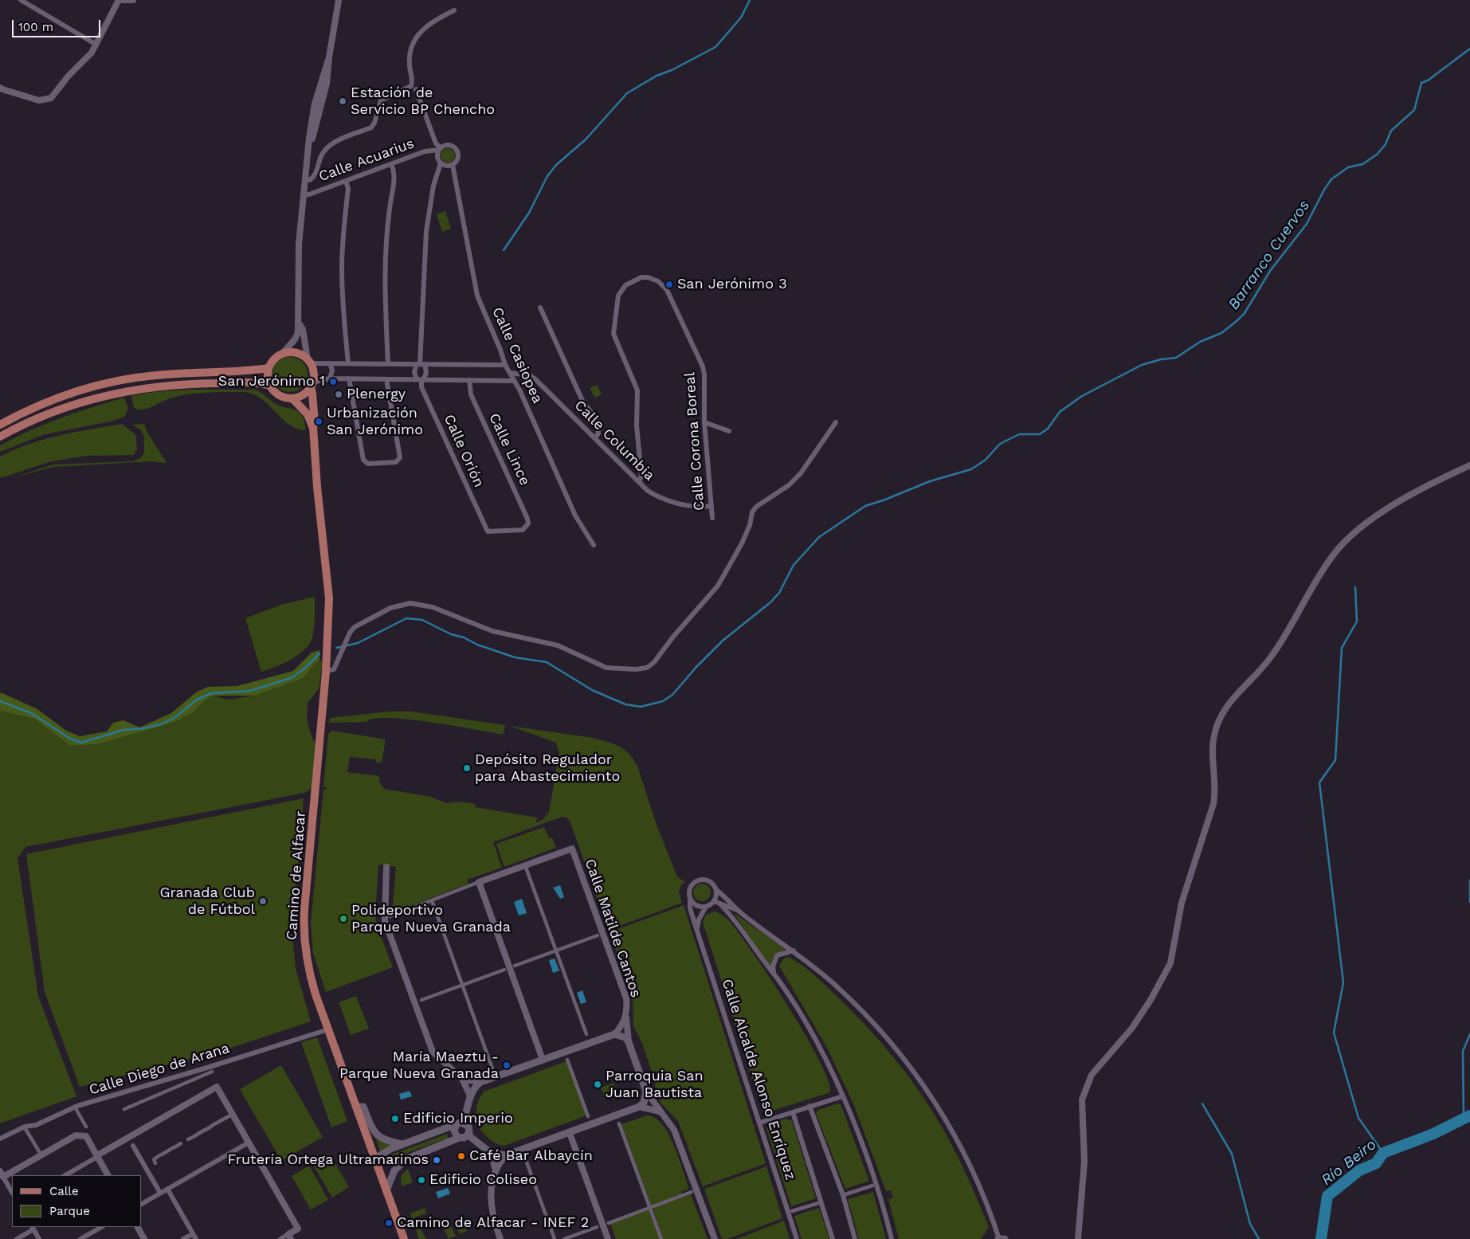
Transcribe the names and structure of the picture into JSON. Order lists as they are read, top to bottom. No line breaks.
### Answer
{"streets":{"main road":["Camino de Alfacar"],"street":["Calle Acuarius","Calle Casiopea","Calle Columbia","Calle Corona Boreal","Calle Lince","Calle Orión","Calle Matilde Cantos","Calle Diego de Arana","Calle Alcalde Alonso Enríquez"]},"crossings":[["Calle Acuarius","Calle Casiopea"],["Calle Casiopea","Calle Columbia"],["Calle Columbia","Calle Corona Boreal"],["Calle Lince","Calle Orión"],["Camino de Alfacar","Calle Diego de Arana"]],"water":["Barranco Cuervos","Río Beiro"],"places":["Estación de Servicio BP Chencho","San Jerónimo 3","San Jerónimo 1","Plenergy","Urbanización San Jerónimo","Depósito Regulador para Abastecimiento","Granada Club de Fútbol","Polideportivo Parque Nueva Granada","María Maeztu - Parque Nueva Granada","Parroquia San Juan Bautista","Edificio Imperio","Café Bar Albaycín","Frutería Ortega Ultramarinos","Edificio Coliseo","Camino de Alfacar - INEF 2"],"legend":["Calle","Parque"],"scale_bar":"100 m"}
